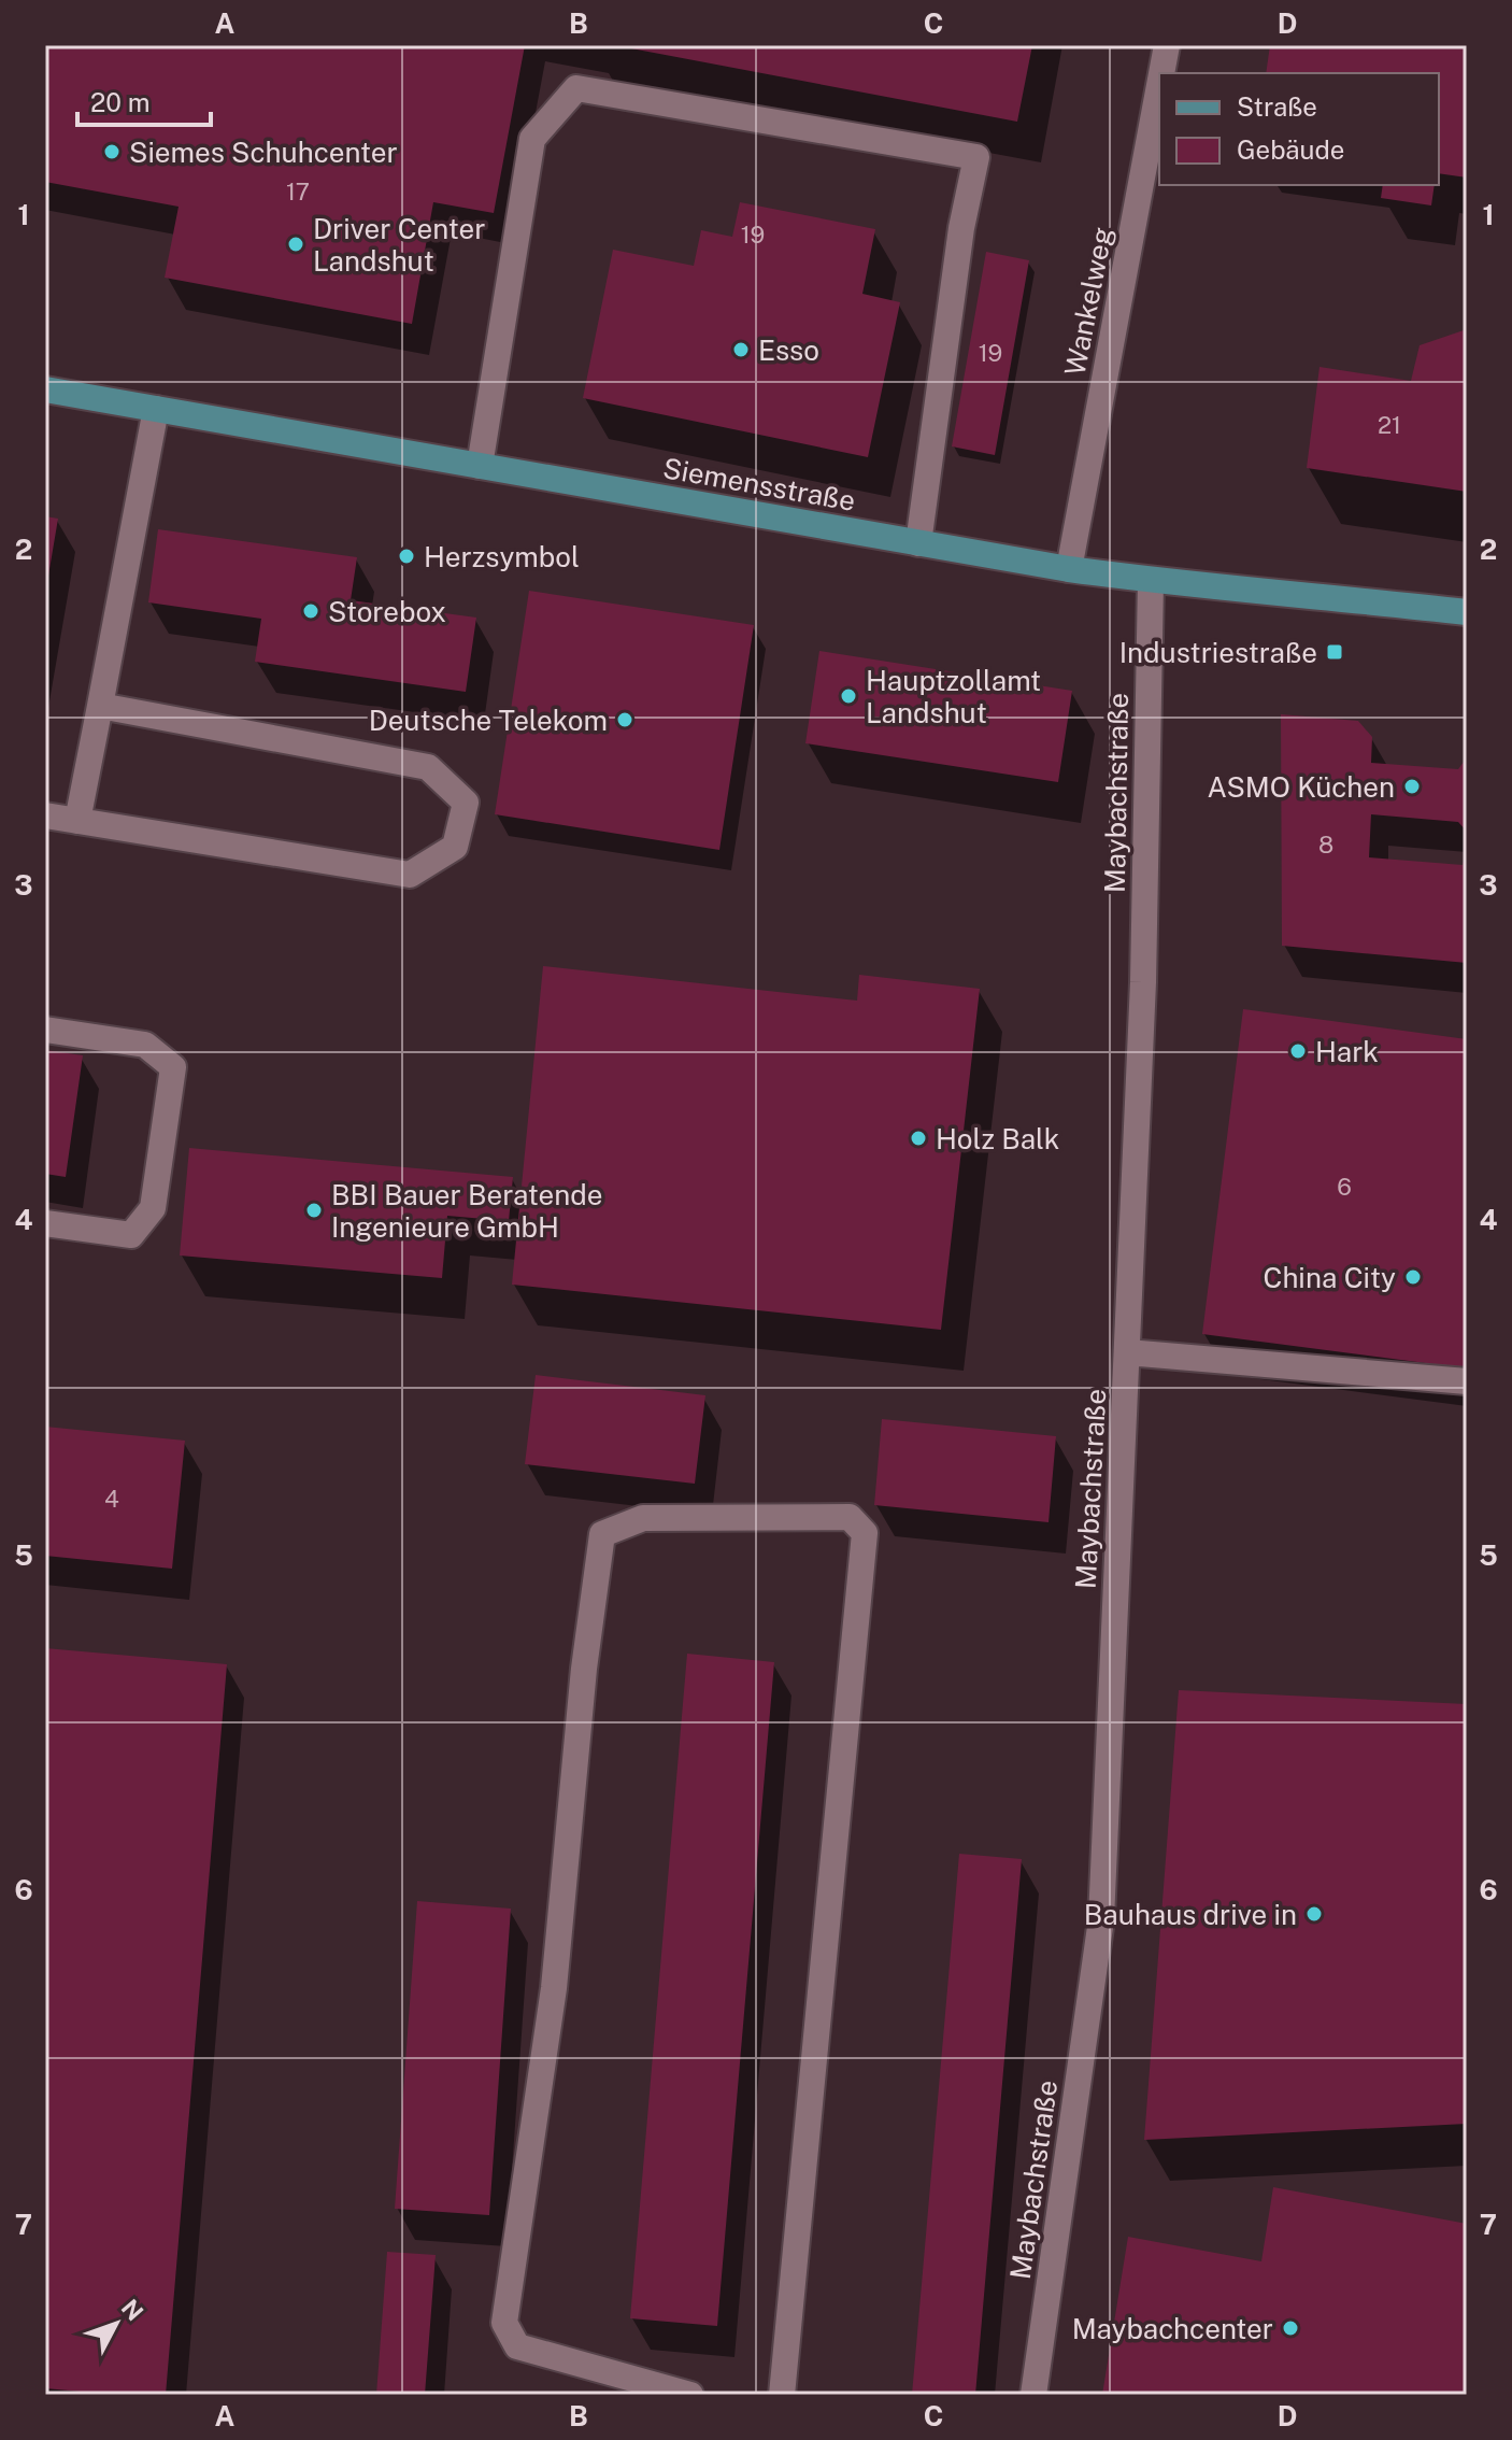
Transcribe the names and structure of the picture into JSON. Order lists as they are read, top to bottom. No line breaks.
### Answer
{"streets":{"main road":["Siemensstraße"],"street":["Wankelweg","Maybachstraße"]},"crossings":[["Wankelweg","Siemensstraße"],["Siemensstraße","Maybachstraße"]],"places":{"other":["Siemes Schuhcenter","Driver Center Landshut","Esso","Herzsymbol","Storebox","Hauptzollamt Landshut","Deutsche Telekom","ASMO Küchen","Hark","Holz Balk","BBI Bauer Beratende Ingenieure GmbH","China City","Bauhaus drive in","Maybachcenter"],"transit":["Industriestraße"]},"house_numbers":["17","19","19","21","8","6","4"],"legend":["Straße","Gebäude"],"scale_bar":"20 m","north":"top right","grid":{"columns":["A","B","C","D"],"rows":["1","2","3","4","5","6","7"]}}
